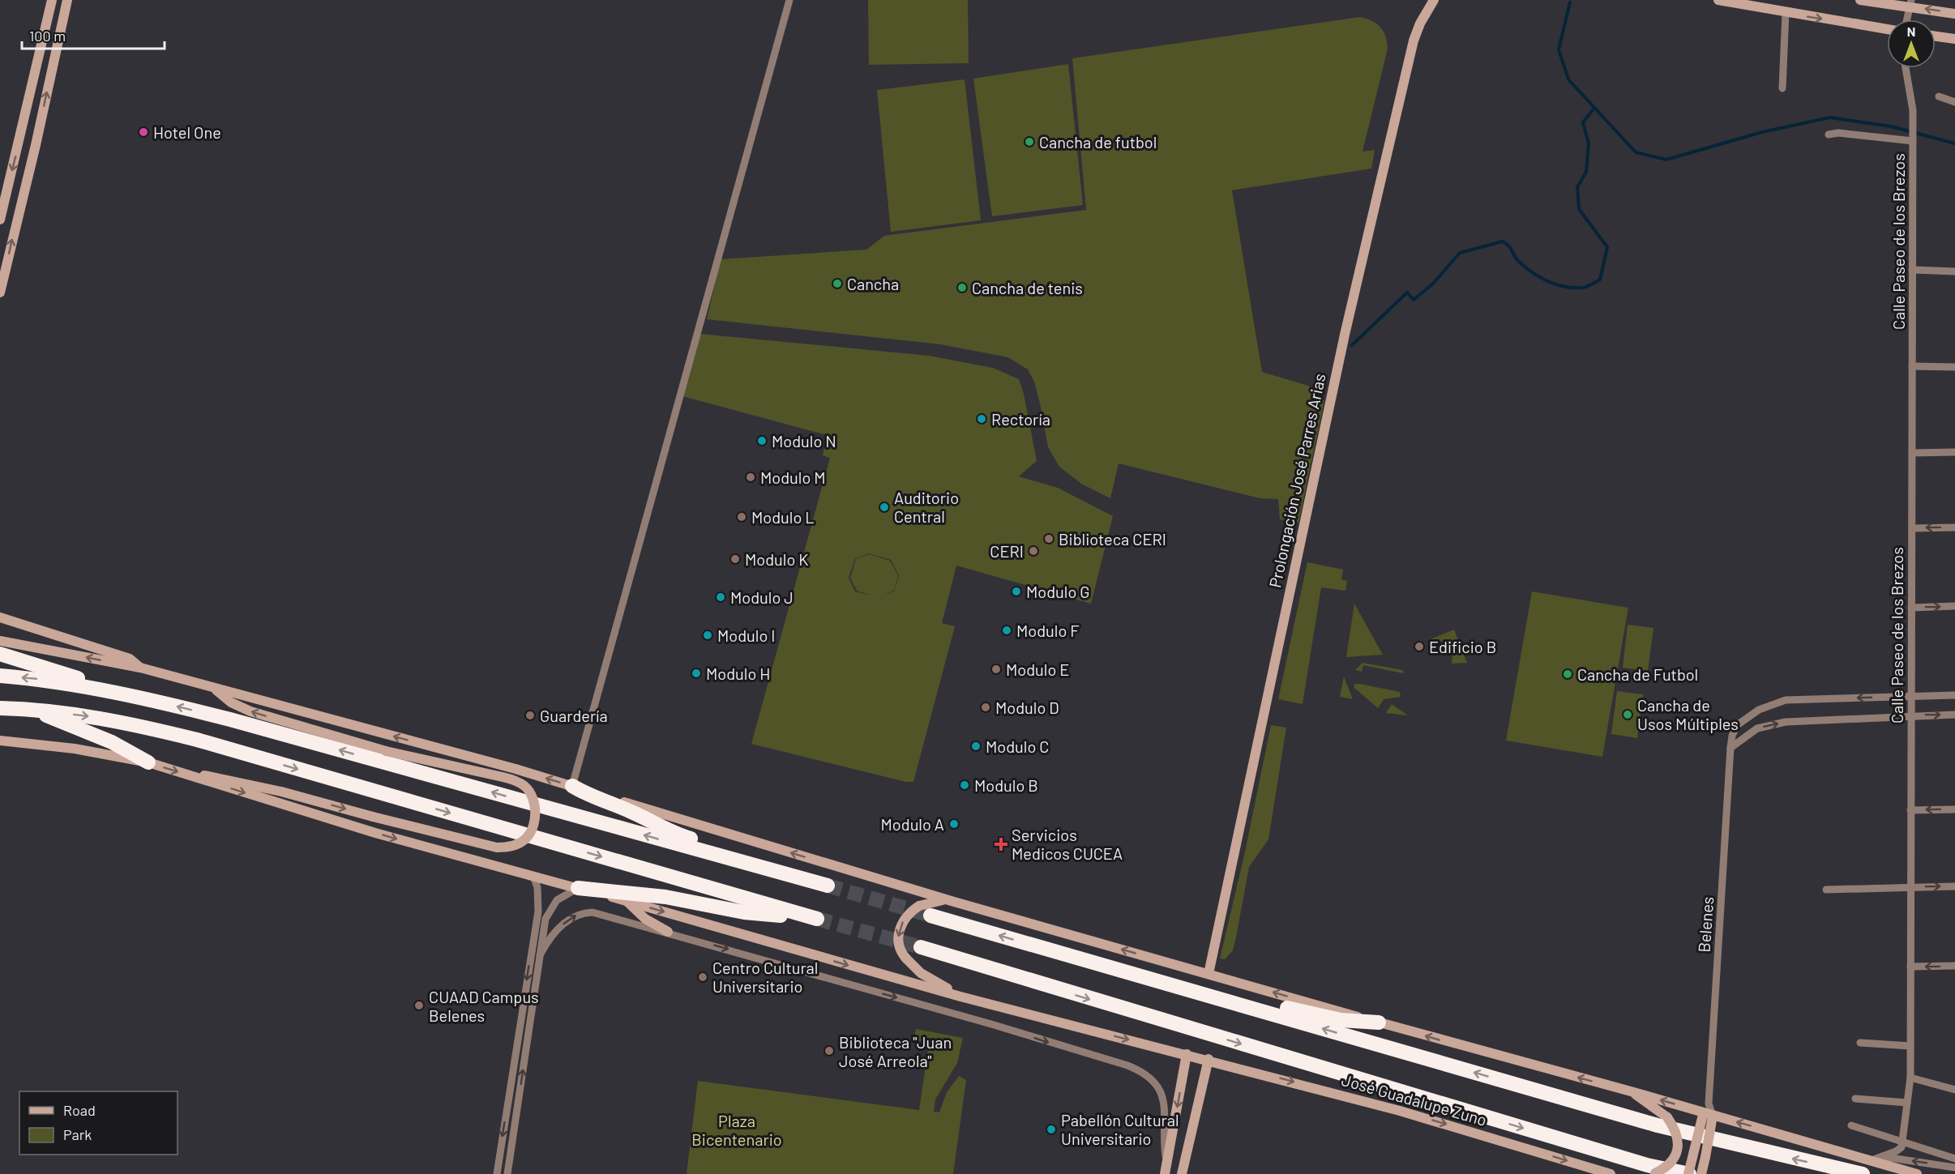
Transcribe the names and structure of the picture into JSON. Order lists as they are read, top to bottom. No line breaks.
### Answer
{"streets":{"main road":["Prolongación José Parres Arias","José Guadalupe Zuno"],"street":["Calle Paseo de los Brezos","Belenes"]},"crossings":[["Calle Paseo de los Brezos","Belenes"]],"parks":["Plaza Bicentenario"],"places":{"other":["Hotel One","Cancha de futbol","Cancha","Cancha de tenis","Rectoría","Modulo N","Modulo M","Auditorio Central","Modulo L","Biblioteca CERI","CERI","Modulo K","Modulo G","Modulo J","Modulo F","Modulo I","Edificio B","Modulo E","Modulo H","Cancha de Futbol","Modulo D","Cancha de Usos Múltiples","Guardería","Modulo C","Modulo B","Modulo A","Centro Cultural Universitario","CUAAD Campus Belenes","Biblioteca \"Juan José Arreola\"","Pabellón Cultural Universitario"],"health":["Servicios Medicos CUCEA"]},"legend":["Road","Park"],"scale_bar":"100 m","north":"top"}
